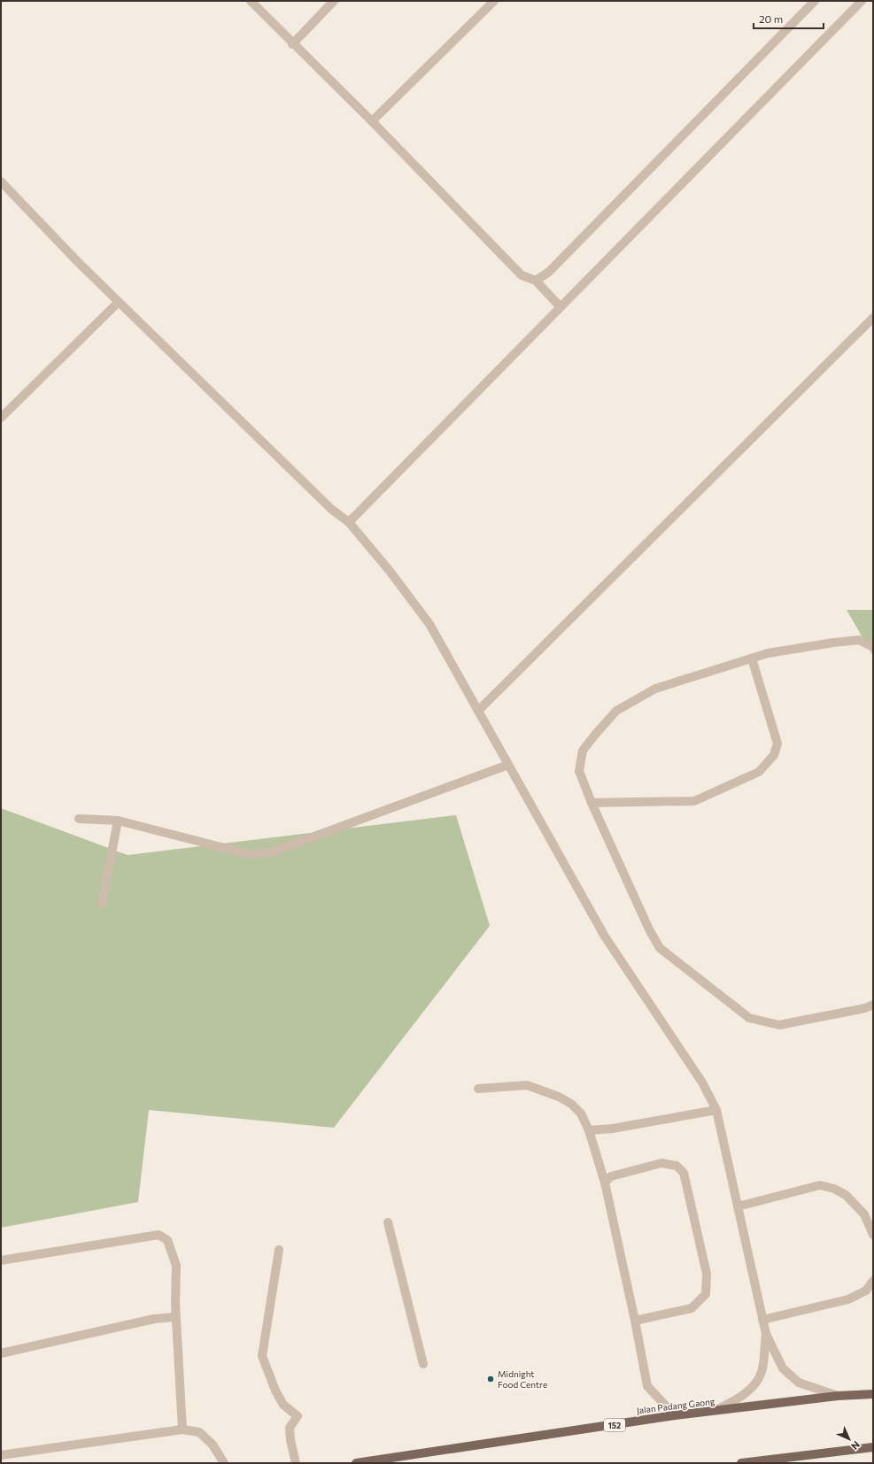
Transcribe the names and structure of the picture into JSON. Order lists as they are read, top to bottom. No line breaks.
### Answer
{"streets":{"main road":["Jalan Padang Gaong","152"]},"places":["Midnight Food Centre"],"scale_bar":"20 m","north":"bottom right"}
